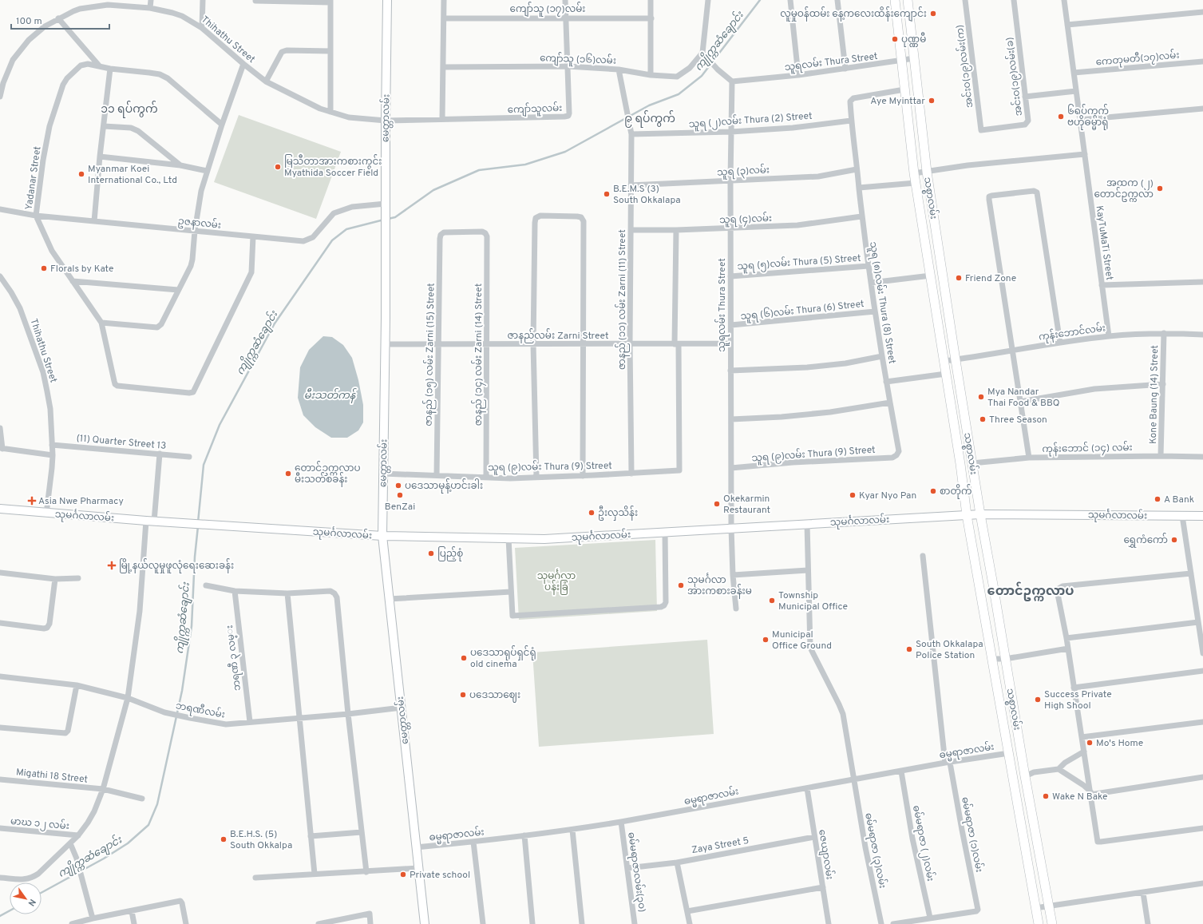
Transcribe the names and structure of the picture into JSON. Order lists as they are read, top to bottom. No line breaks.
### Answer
{"streets":{"main road":["မေတ္တာလမ်း","သစ္စာလမ်း","သုမင်္ဂလာလမ်း"],"street":["ကျော်သူ (၁၇)လမ်း","Thihathu Street","ကေတုမတီ(၁၇)လမ်း","ကျော်သူ (၁၆)လမ်း","သူရလမ်း Thura Street","အင်းဝ(၁၉)လမ်း(က)","အင်းဝ(၁၉)လမ်း(ခ)","ကျော်သူလမ်း","သူရ (၂)လမ်း Thura (2) Street","သူရ (၃)လမ်း","Yadanar Street","သူရ (၄)လမ်း","ဥဇနာလမ်း","KayTuMaTi Street","သူရ (၅)လမ်း Thura (5) Street","ဇာနည် (၁၁) လမ်း Zarni (11) Street","သူရ (၈)လမ်း Thura (8) Street","သူရ (၆)လမ်း Thura (6) Street","ကုန်းဘောင်လမ်း","ဇာနည်လမ်း Zarni Street","ဇာနည် (၁၅) လမ်း Zarni (15) Street","ဇာနည် (၁၄) လမ်း Zarni (14) Street","Kone Baung (14) Street","(11) Quarter Street 13","ကုန်းဘောင် (၁၄) လမ်း","သူရ (၉)လမ်း Thura (9) Street","ဘရဏီ ၃ လမ္း","ဘရဏီလမ်း","ဓမ္မရာဇာလမ်း","Migathi 18 Street","မာဃ ၁၂ လမ်း","ဓမ်မရာဇာ (၁)လမ်း","ဓမ်မရာဇာ (၂)လမ်း","Zaya Street 5","ဓမ်မရာဇာ (၃)လမ်း","ဇေယျာလမ်း","ဓမ်မရာဇာလမ်း(၃၀)"]},"crossings":[["ကျော်သူ (၁၇)လမ်း","ကျော်သူလမ်း"],["Thihathu Street","ကျော်သူလမ်း"],["Thihathu Street","မေတ္တာလမ်း"],["Thihathu Street","(11) Quarter Street 13"],["Thihathu Street","သုမင်္ဂလာလမ်း"],["ကေတုမတီ(၁၇)လမ်း","KayTuMaTi Street"],["ကျော်သူ (၁၆)လမ်း","ကျော်သူလမ်း"],["ကျော်သူ (၁၆)လမ်း","ဇာနည် (၁၁) လမ်း Zarni (11) Street"],["သူရလမ်း Thura Street","သူရ (၂)လမ်း Thura (2) Street"],["သူရလမ်း Thura Street","သူရ (၃)လမ်း"],["သူရလမ်း Thura Street","သစ္စာလမ်း"],["သူရလမ်း Thura Street","သူရ (၄)လမ်း"],["သူရလမ်း Thura Street","သူရ (၅)လမ်း Thura (5) Street"],["သူရလမ်း Thura Street","သူရ (၆)လမ်း Thura (6) Street"],["သူရလမ်း Thura Street","ဇာနည်လမ်း Zarni Street"],["သူရလမ်း Thura Street","သူရ (၉)လမ်း Thura (9) Street"],["သူရလမ်း Thura Street","သုမင်္ဂလာလမ်း"],["အင်းဝ(၁၉)လမ်း(က)","အင်းဝ(၁၉)လမ်း(ခ)"],["ကျော်သူလမ်း","မေတ္တာလမ်း"],["မေတ္တာလမ်း","ဥဇနာလမ်း"],["မေတ္တာလမ်း","ဇာနည်လမ်း Zarni Street"],["မေတ္တာလမ်း","သူရ (၉)လမ်း Thura (9) Street"],["မေတ္တာလမ်း","သုမင်္ဂလာလမ်း"],["မေတ္တာလမ်း","ဘရဏီလမ်း"],["မေတ္တာလမ်း","ဓမ္မရာဇာလမ်း"],["သူရ (၂)လမ်း Thura (2) Street","ဇာနည် (၁၁) လမ်း Zarni (11) Street"],["သူရ (၂)လမ်း Thura (2) Street","သူရ (၈)လမ်း Thura (8) Street"],["သူရ (၃)လမ်း","ဇာနည် (၁၁) လမ်း Zarni (11) Street"],["သူရ (၃)လမ်း","သူရ (၈)လမ်း Thura (8) Street"],["Yadanar Street","ဥဇနာလမ်း"],["သစ္စာလမ်း","သူရ (၈)လမ်း Thura (8) Street"],["သစ္စာလမ်း","ကုန်းဘောင်လမ်း"],["သစ္စာလမ်း","ကုန်းဘောင် (၁၄) လမ်း"],["သစ္စာလမ်း","သုမင်္ဂလာလမ်း"],["သစ္စာလမ်း","ဓမ္မရာဇာလမ်း"],["သူရ (၄)လမ်း","ဇာနည် (၁၁) လမ်း Zarni (11) Street"],["သူရ (၄)လမ်း","သူရ (၈)လမ်း Thura (8) Street"],["KayTuMaTi Street","ကုန်းဘောင်လမ်း"],["သူရ (၅)လမ်း Thura (5) Street","သူရ (၈)လမ်း Thura (8) Street"],["ဇာနည် (၁၁) လမ်း Zarni (11) Street","ဇာနည်လမ်း Zarni Street"],["ဇာနည် (၁၁) လမ်း Zarni (11) Street","သူရ (၉)လမ်း Thura (9) Street"],["သူရ (၈)လမ်း Thura (8) Street","သူရ (၆)လမ်း Thura (6) Street"],["သူရ (၈)လမ်း Thura (8) Street","သူရ (၉)လမ်း Thura (9) Street"],["ကုန်းဘောင်လမ်း","Kone Baung (14) Street"],["ဇာနည်လမ်း Zarni Street","ဇာနည် (၁၅) လမ်း Zarni (15) Street"],["ဇာနည်လမ်း Zarni Street","ဇာနည် (၁၄) လမ်း Zarni (14) Street"],["ဇာနည်လမ်း Zarni Street","သူရ (၉)လမ်း Thura (9) Street"],["ဇာနည် (၁၅) လမ်း Zarni (15) Street","ဇာနည် (၁၄) လမ်း Zarni (14) Street"],["ဇာနည် (၁၅) လမ်း Zarni (15) Street","သူရ (၉)လမ်း Thura (9) Street"],["ဇာနည် (၁၄) လမ်း Zarni (14) Street","သူရ (၉)လမ်း Thura (9) Street"],["Kone Baung (14) Street","ကုန်းဘောင် (၁၄) လမ်း"],["သုမင်္ဂလာလမ်း","ဓမ်မရာဇာ (၃)လမ်း"],["ဘရဏီ ၃ လမ္း","ဘရဏီလမ်း"],["ဓမ္မရာဇာလမ်း","ဓမ်မရာဇာ (၁)လမ်း"],["ဓမ္မရာဇာလမ်း","ဓမ်မရာဇာ (၂)လမ်း"],["ဓမ္မရာဇာလမ်း","ဓမ်မရာဇာ (၃)လမ်း"],["ဓမ္မရာဇာလမ်း","ဇေယျာလမ်း"],["ဓမ္မရာဇာလမ်း","ဓမ်မရာဇာလမ်း(၃၀)"],["ဓမ်မရာဇာ (၁)လမ်း","ဓမ်မရာဇာ (၂)လမ်း"],["Zaya Street 5","ဇေယျာလမ်း"],["Zaya Street 5","ဓမ်မရာဇာလမ်း(၃၀)"]],"districts":["၁၁ ရပ်ကွက်","၉ ရပ်ကွက်","တောင်ဥက္ကလာပ"],"water":["ကျိုက္ကဆံချောင်း","မီးသတ်ကန်"],"parks":["သုမင်္ဂလာ ပန်းခြံ"],"places":{"other":["လူမှုဝန်ထမ်း နေ့ကလေးထိန်းကျောင်း","ပုဏ္ဏမီ","Aye Myinttar","၆ရပ်ကွက် ဗဟိုဓမ္မာရုံ","မြသီတာအားကစားကွင်း Myathida Soccer Field","Myanmar Koei International Co., Ltd","အထက (၂) တောင်ဥက္ကလာ","B.E.M.S (3) South Okkalapa","Florals by Kate","Friend Zone","Mya Nandar Thai Food & BBQ","Three Season","တောင်ဥက္ကလာပ မီးသတ်စခန်း","ပဒေသာမုန့်ဟင်းခါး","စာတိုက်","BenZai","Kyar Nyo Pan","A Bank","Okekarmin Restaurant","ဦးလှသိန်း","ရွှေကံကော်","ပြည့်စုံ","သုမင်္ဂလာ အားကစားခန်းမ","Township Municipal Office","Municipal Office Ground","South Okkalapa Police Station","ပဒေသာရုပ်ရှင်ရုံ old cinema","ပဒေသာဈေး","Success Private High Shool","Mo's Home","Wake N Bake","B.E.H.S. (5) South Okkalpa","Private school"],"health":["Asia Nwe Pharmacy","မြို့နယ်လူမှုဖူလုံရေးဆေးခန်း"]},"scale_bar":"100 m","north":"bottom right"}
